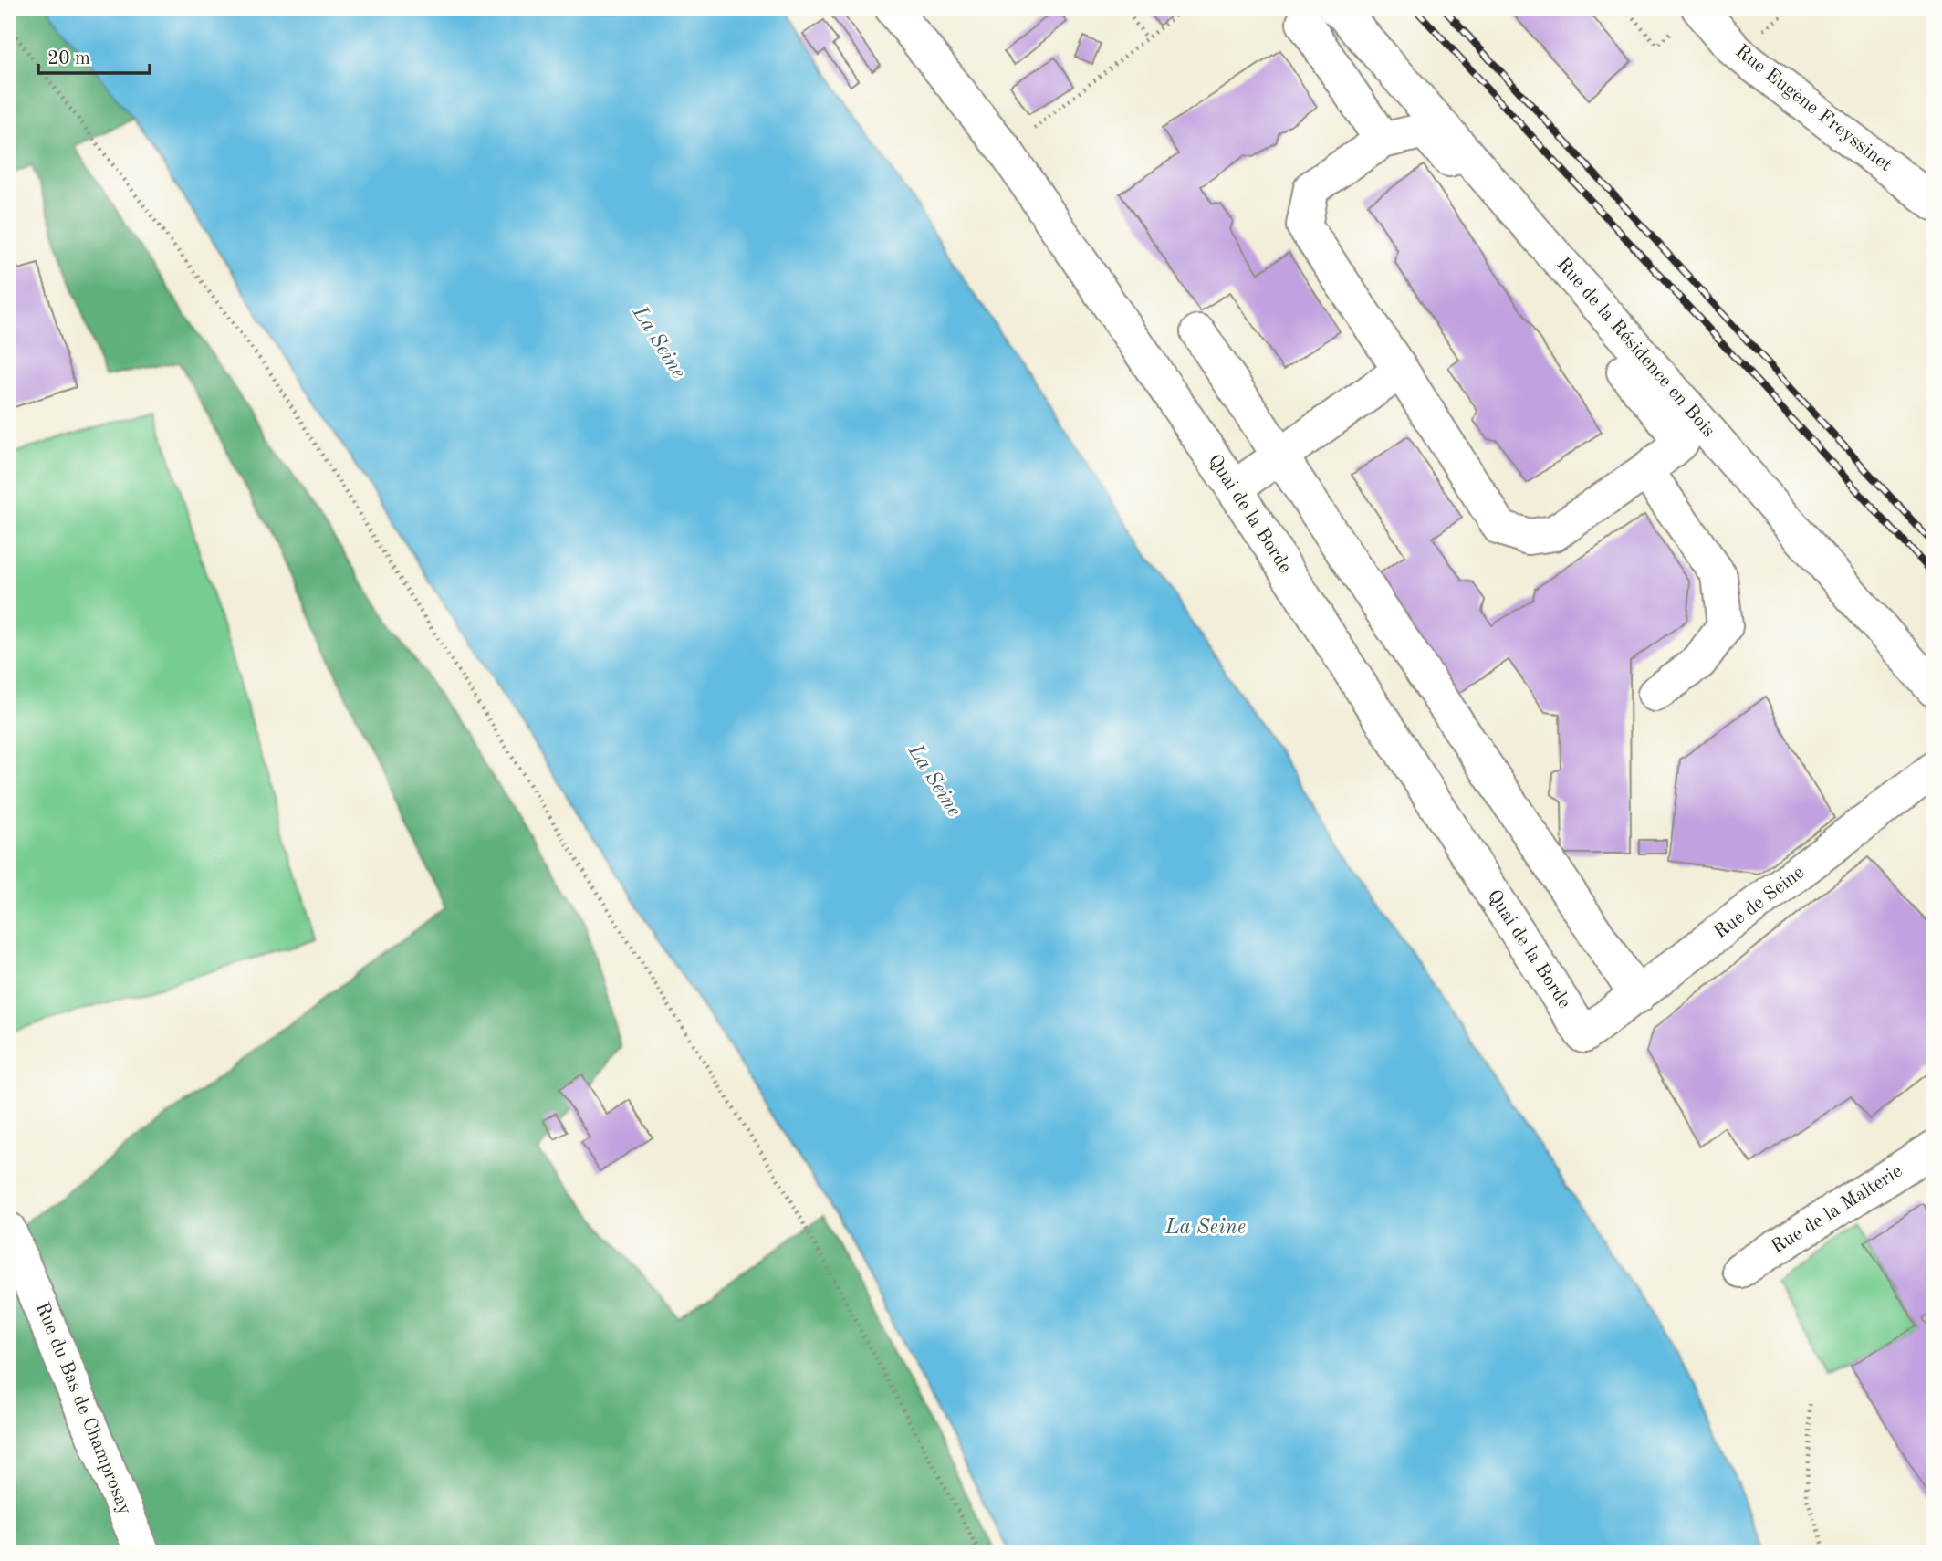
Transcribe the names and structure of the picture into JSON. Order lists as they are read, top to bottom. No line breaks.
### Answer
{"streets":{"street":["Rue Eugène Freyssinet","Rue de la Résidence en Bois","Quai de la Borde","Rue de Seine","Rue de la Malterie","Rue du Bas de Champrosay"]},"crossings":[["Quai de la Borde","Rue de Seine"]],"water":["La Seine"],"scale_bar":"20 m"}
